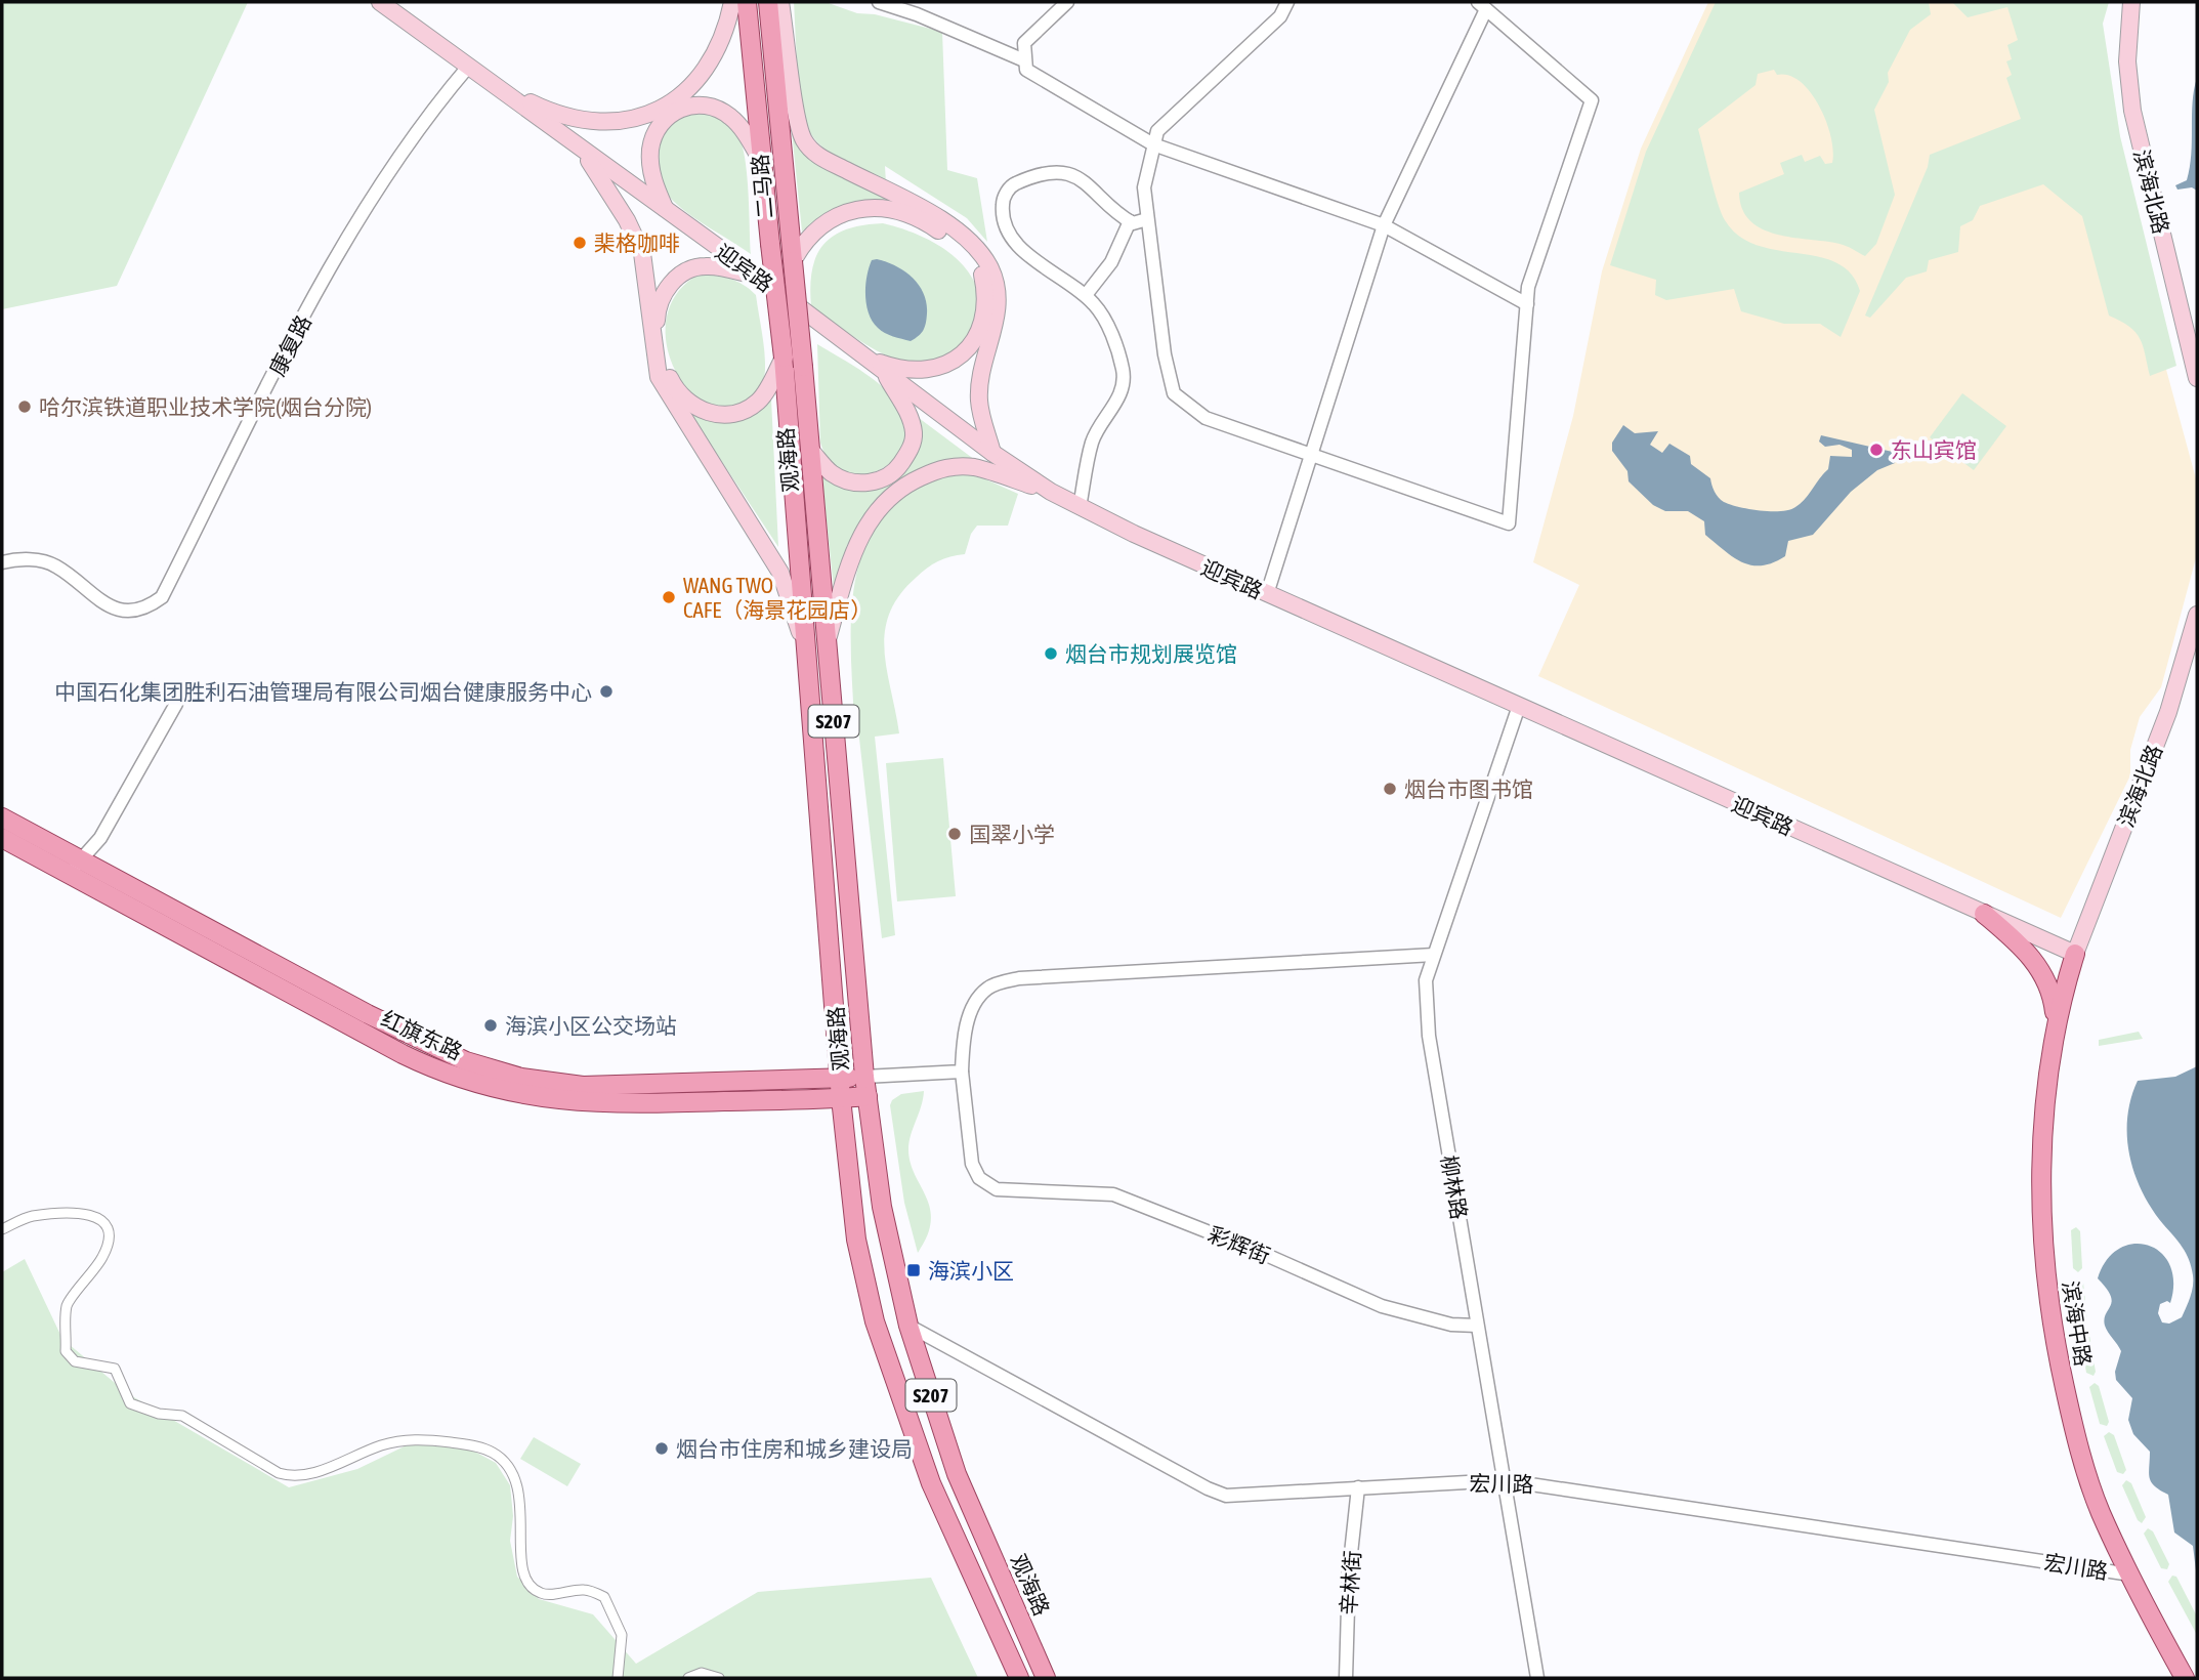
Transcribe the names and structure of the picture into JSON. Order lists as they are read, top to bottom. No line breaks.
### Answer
{"streets":{"main road":["二马路","滨海北路","迎宾路","观海路","S207","红旗东路","滨海中路"],"street":["康复路","柳林路","彩辉街","宏川路","辛林街"]},"crossings":[["二马路","观海路"],["二马路","S207"],["滨海北路","迎宾路"],["滨海北路","滨海中路"],["迎宾路","康复路"],["迎宾路","柳林路"],["迎宾路","滨海中路"],["观海路","S207"],["观海路","红旗东路"],["观海路","宏川路"],["S207","红旗东路"],["柳林路","彩辉街"],["柳林路","宏川路"],["滨海中路","宏川路"],["宏川路","辛林街"]],"places":{"other":["棐格咖啡","哈尔滨铁道职业技术学院(烟台分院)","东山宾馆","WANG TWO CAFE（海景花园店）","烟台市规划展览馆","中国石化集团胜利石油管理局有限公司烟台健康服务中心","烟台市图书馆","国翠小学","海滨小区公交场站","烟台市住房和城乡建设局"],"transit":["海滨小区"]}}
